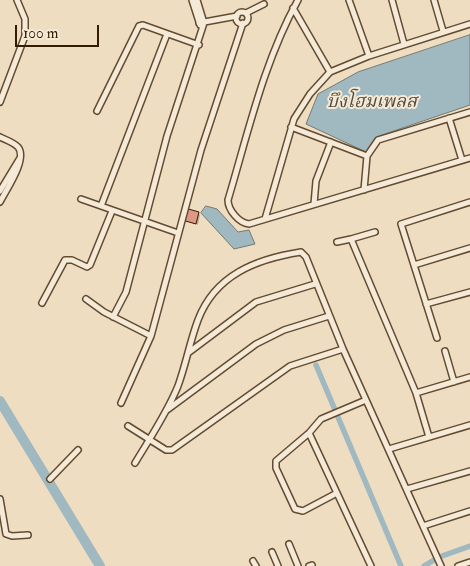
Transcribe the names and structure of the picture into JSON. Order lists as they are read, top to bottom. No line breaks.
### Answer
{"water":["บึงโฮมเพลส"],"scale_bar":"100 m"}
